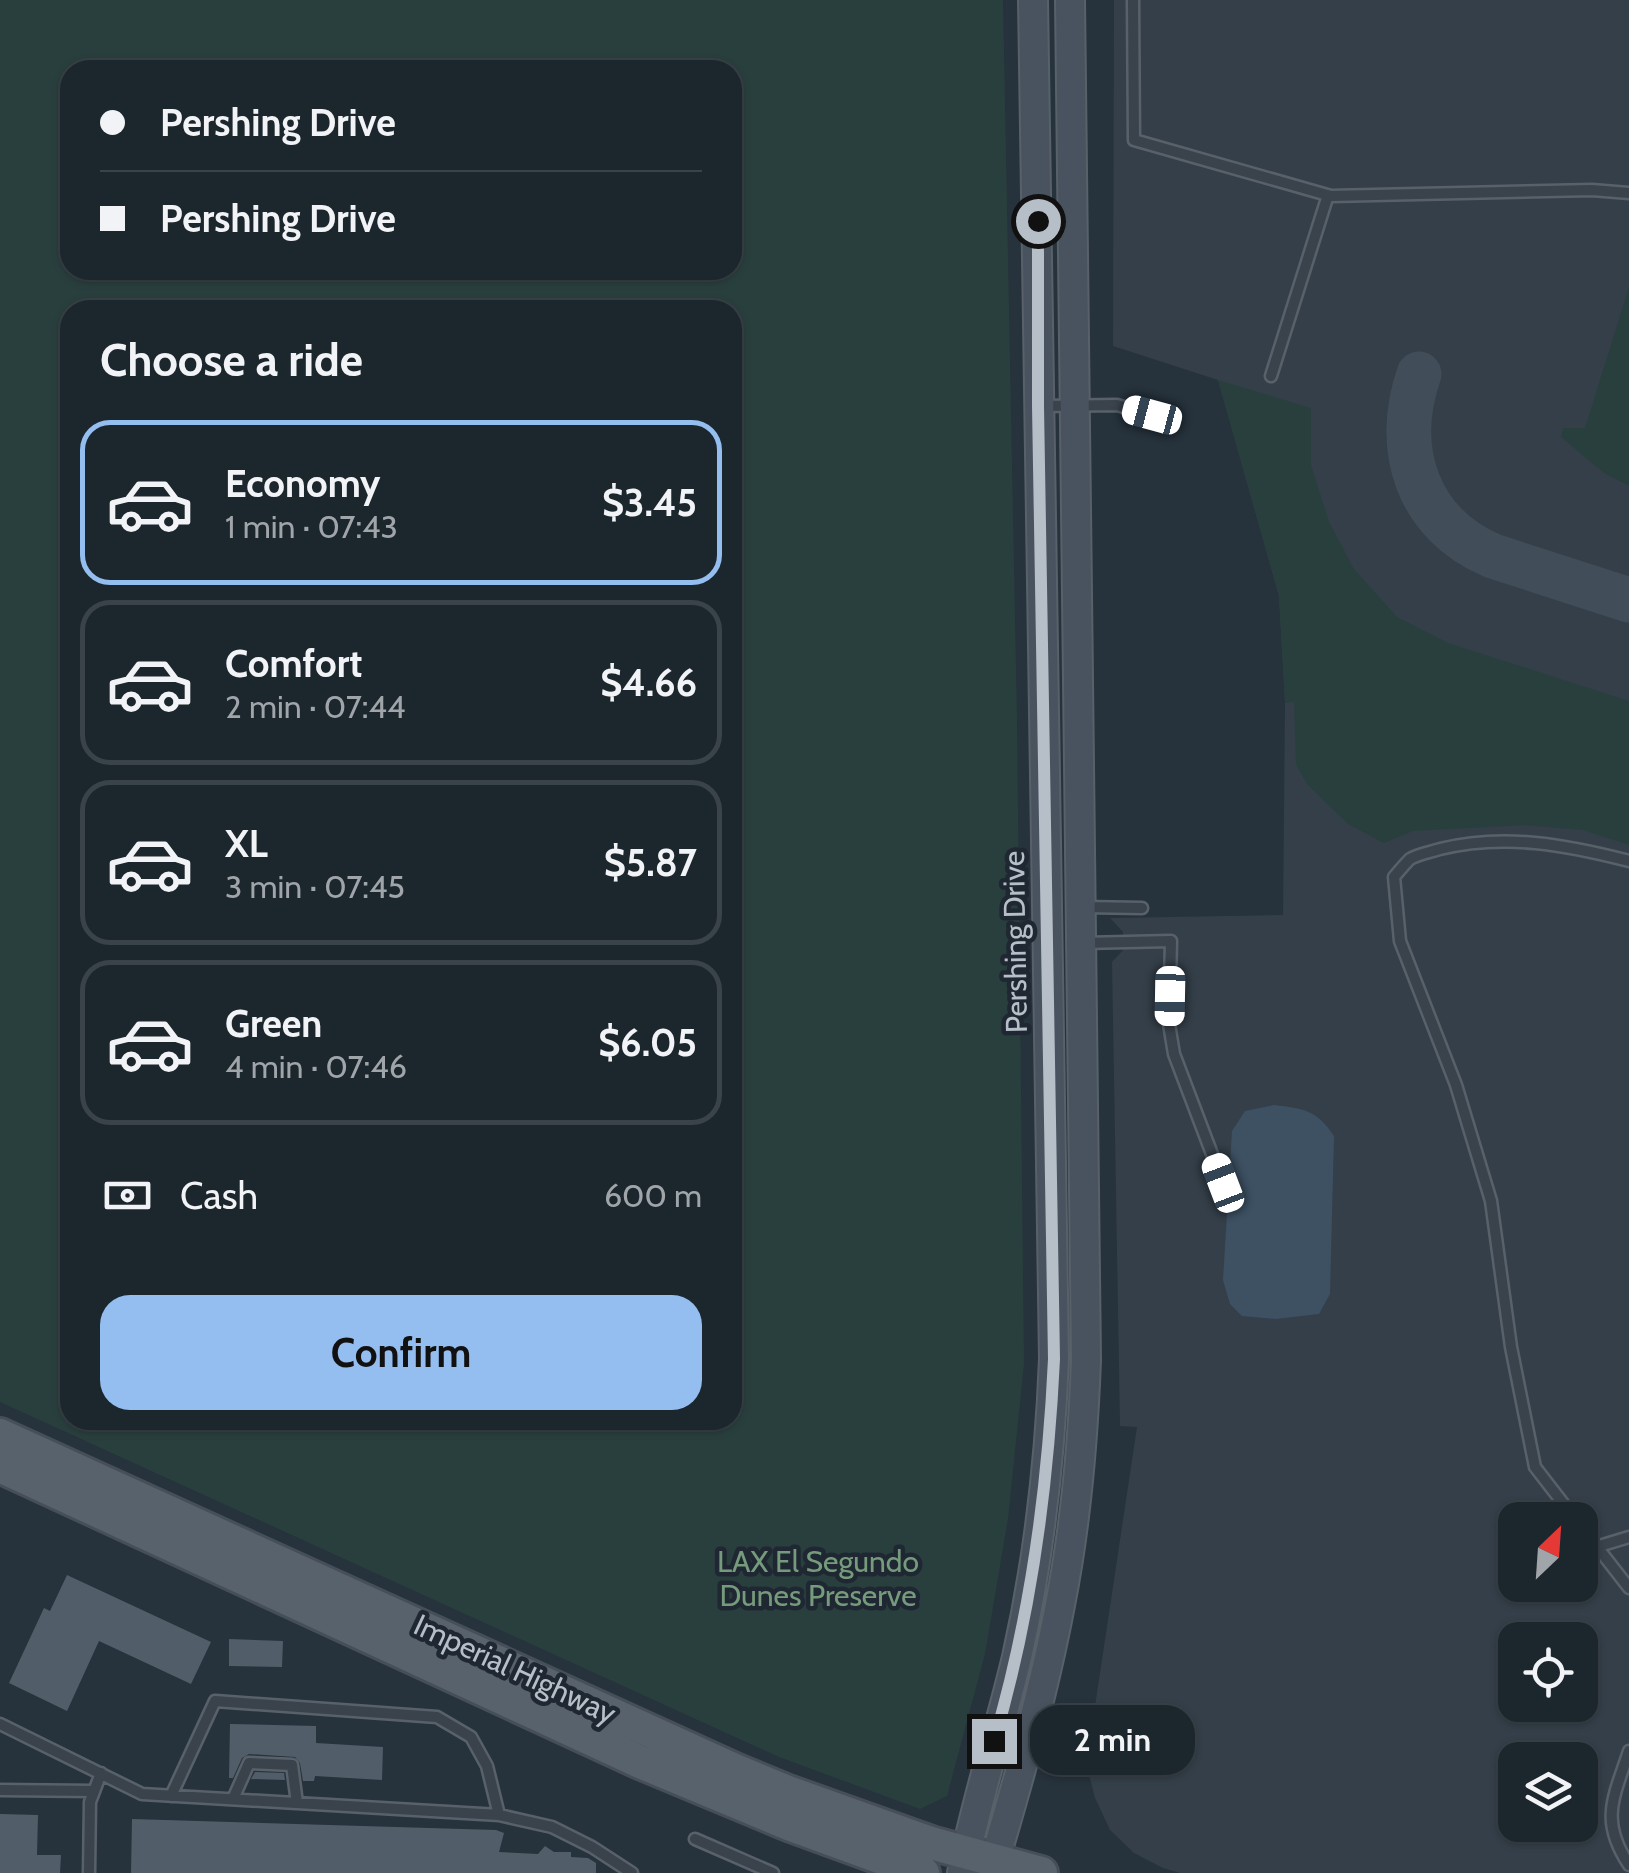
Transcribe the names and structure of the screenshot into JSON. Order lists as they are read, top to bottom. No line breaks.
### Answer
{"streets":{"main road":["Pershing Drive","Imperial Highway"]},"crossings":[["Pershing Drive","Imperial Highway"]],"parks":["LAX El Segundo Dunes Preserve"],"north":"top right","page":{"banner":["Pershing Drive","Pershing Drive"],"heading":"Choose a ride","list":[{"name":"Economy","note":"1 min · 07:43","value":"$3.45"},{"name":"Comfort","note":"2 min · 07:44","value":"$4.66"},{"name":"XL","note":"3 min · 07:45","value":"$5.87"},{"name":"Green","note":"4 min · 07:46","value":"$6.05"}],"pay":["Cash","600 m"],"buttons":"Confirm","bubble":"2 min"}}
